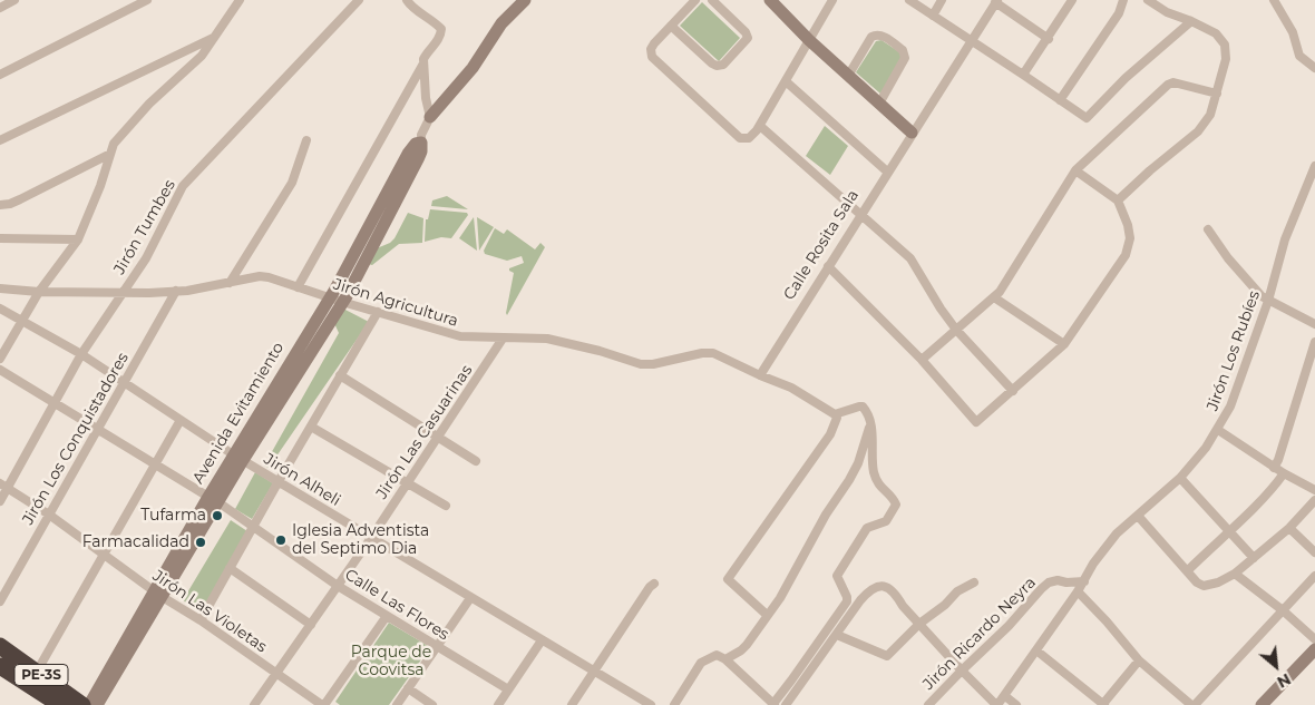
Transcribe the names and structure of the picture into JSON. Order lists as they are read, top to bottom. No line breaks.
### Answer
{"streets":{"highway":["PE-3S"],"street":["Jirón Tumbes","Calle Rosita Sala","Jirón Agricultura","Jirón Los Rubíes","Avenida Evitamiento","Jirón Las Casuarinas","Jirón Los Conquistadores","Jirón Alheli","Calle Las Flores","Jirón Las Violetas","Jirón Ricardo Neyra"]},"crossings":[["Jirón Tumbes","Jirón Agricultura"],["Jirón Tumbes","Jirón Alheli"],["Jirón Tumbes","Calle Las Flores"],["Jirón Tumbes","Jirón Las Violetas"],["Calle Rosita Sala","Jirón Agricultura"],["Jirón Agricultura","Avenida Evitamiento"],["Jirón Agricultura","Jirón Las Casuarinas"],["Jirón Agricultura","Jirón Los Conquistadores"],["Jirón Los Rubíes","Jirón Ricardo Neyra"],["Avenida Evitamiento","Jirón Alheli"],["Avenida Evitamiento","Calle Las Flores"],["Avenida Evitamiento","Jirón Las Violetas"],["Jirón Las Casuarinas","Jirón Alheli"],["Jirón Las Casuarinas","Calle Las Flores"],["Jirón Las Casuarinas","Jirón Las Violetas"],["Jirón Los Conquistadores","Jirón Alheli"],["Jirón Los Conquistadores","Calle Las Flores"],["Jirón Los Conquistadores","Jirón Las Violetas"]],"parks":["Parque de Coovitsa"],"places":["Tufarma","Iglesia Adventista del Septimo Dia","Farmacalidad"],"north":"bottom right"}
